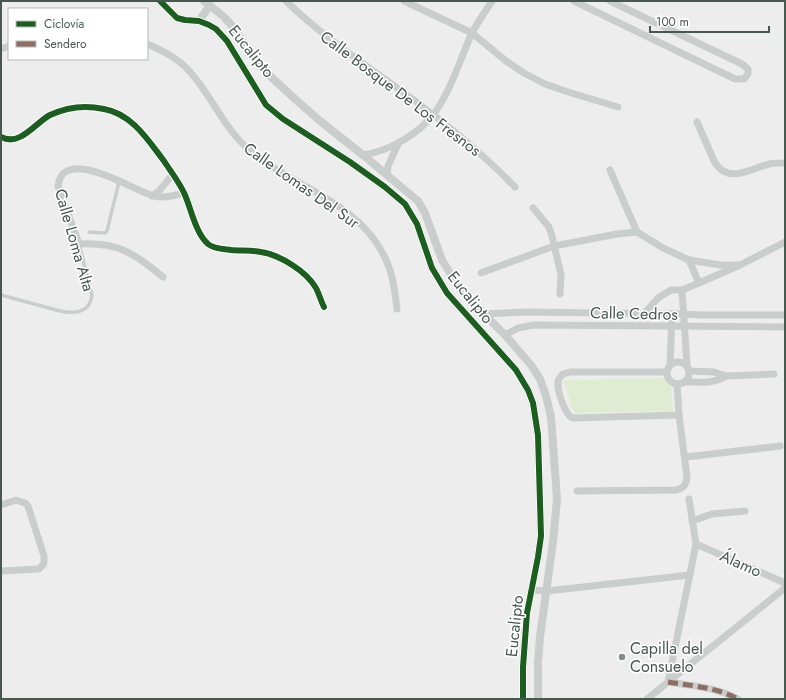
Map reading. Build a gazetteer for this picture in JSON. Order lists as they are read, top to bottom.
{
  "streets": {
    "street": [
      "Eucalipto",
      "Calle Bosque De Los Fresnos",
      "Calle Lomas Del Sur",
      "Calle Loma Alta",
      "Calle Cedros",
      "Álamo"
    ]
  },
  "crossings": [
    ["Eucalipto", "Calle Cedros"]
  ],
  "places": ["Capilla del Consuelo"],
  "legend": ["Ciclovía", "Sendero"],
  "scale_bar": "100 m"
}
